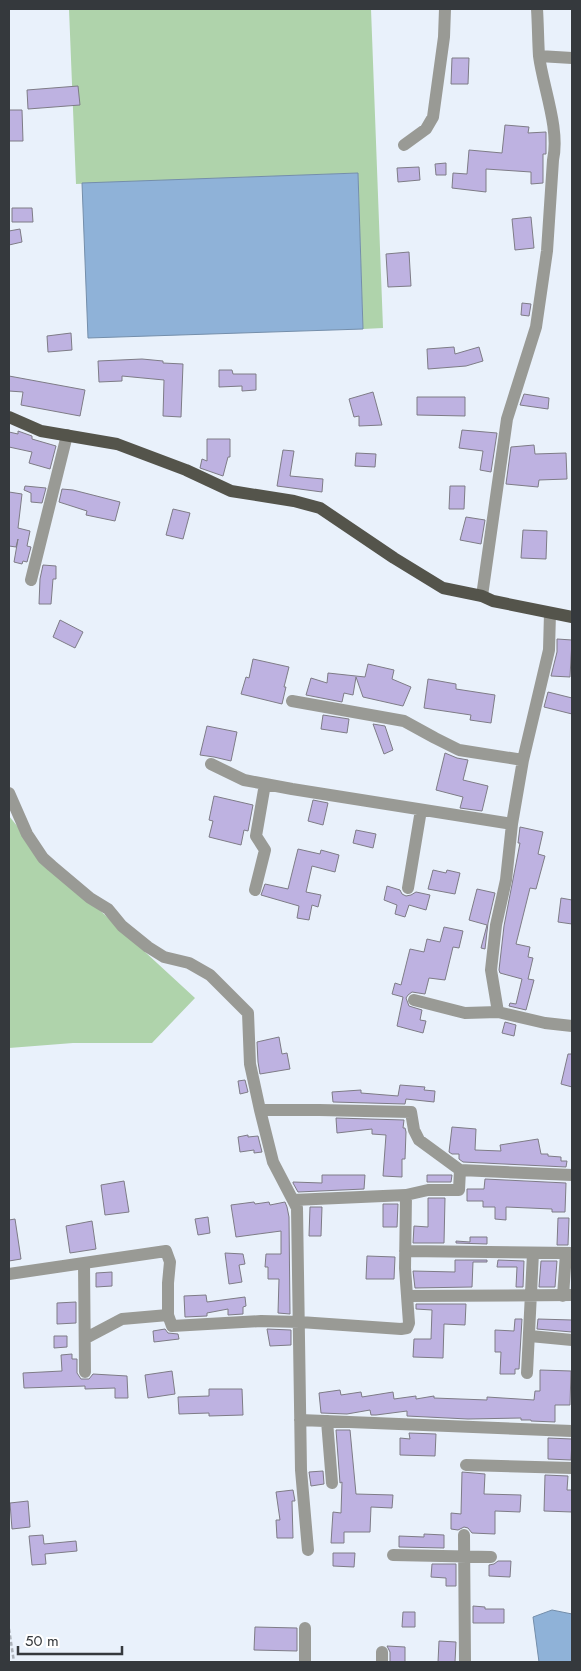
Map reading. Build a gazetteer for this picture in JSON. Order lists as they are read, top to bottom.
{
  "scale_bar": "50 m"
}
